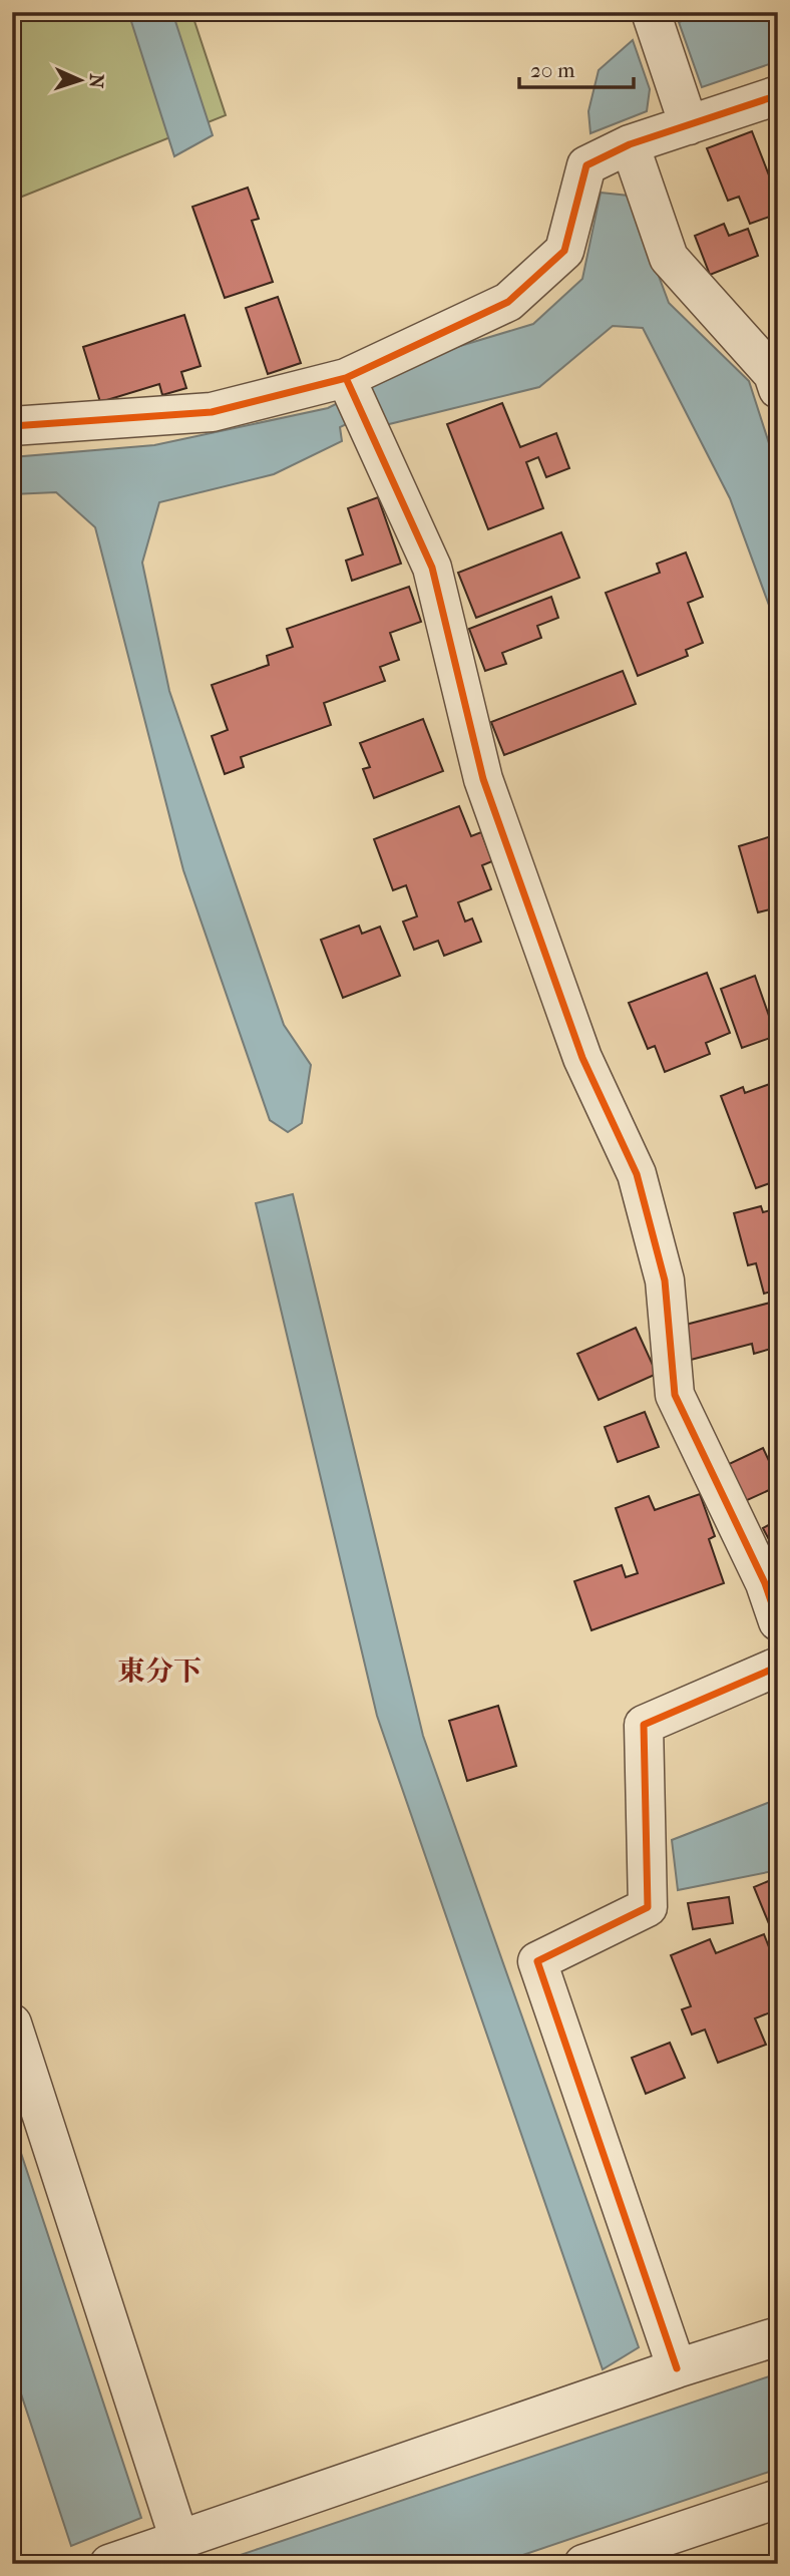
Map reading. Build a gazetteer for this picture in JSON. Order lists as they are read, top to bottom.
{
  "districts": ["東分下"],
  "scale_bar": "20 m",
  "north": "right"
}
